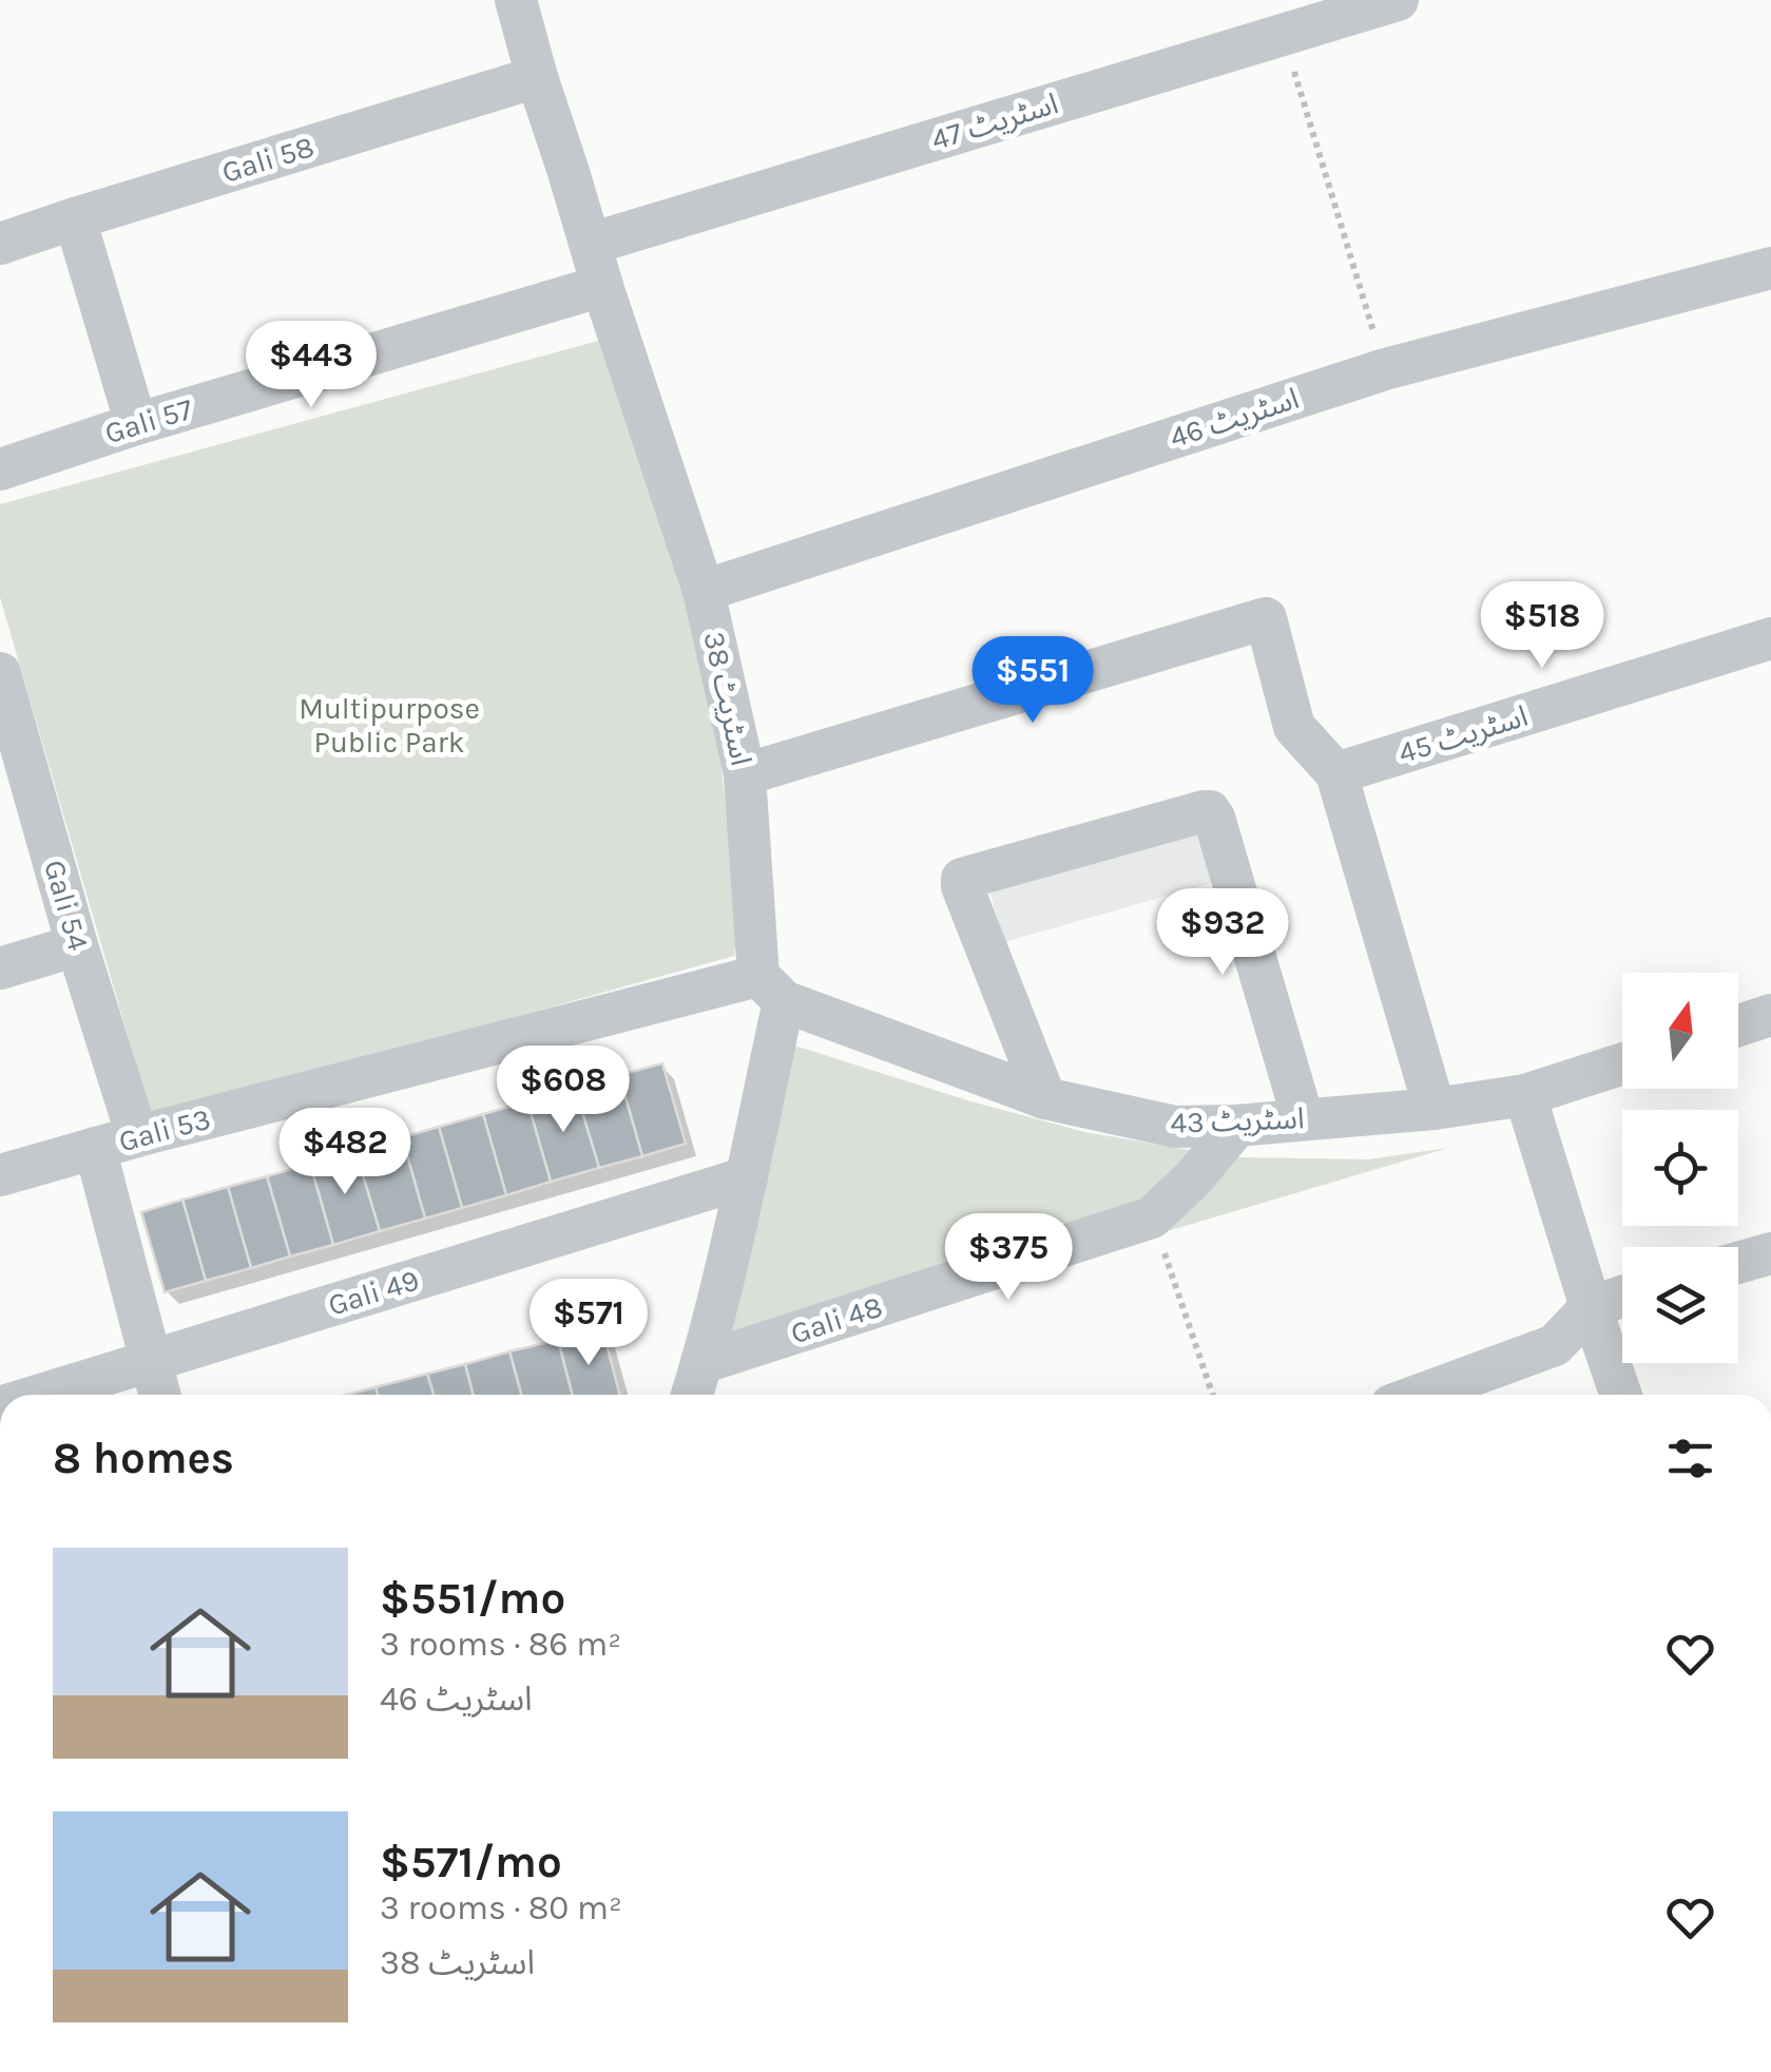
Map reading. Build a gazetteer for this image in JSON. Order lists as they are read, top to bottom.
{
  "streets": {
    "street": [
      "اسٹریٹ 47",
      "Gali 58",
      "اسٹریٹ 46",
      "Gali 57",
      "اسٹریٹ 38",
      "اسٹریٹ 45",
      "Gali 54",
      "اسٹریٹ 43",
      "Gali 53",
      "Gali 49",
      "Gali 48"
    ]
  },
  "crossings": [
    ["اسٹریٹ 47", "اسٹریٹ 38"],
    ["Gali 58", "اسٹریٹ 38"],
    ["اسٹریٹ 46", "اسٹریٹ 38"],
    ["Gali 57", "اسٹریٹ 38"],
    ["اسٹریٹ 38", "اسٹریٹ 43"],
    ["اسٹریٹ 38", "Gali 53"],
    ["اسٹریٹ 38", "Gali 49"],
    ["اسٹریٹ 38", "Gali 48"],
    ["Gali 54", "Gali 53"],
    ["اسٹریٹ 43", "Gali 53"],
    ["اسٹریٹ 43", "Gali 48"]
  ],
  "parks": ["Multipurpose Public Park"],
  "north": "top",
  "page": {
    "price": [
      "$443",
      "$518",
      "$551",
      "$932",
      "$608",
      "$482",
      "$375",
      "$571"
    ],
    "heading": "8 homes",
    "list": [
      {
        "name": "$551/mo",
        "note": "3 rooms · 86 m² · اسٹریٹ 46"
      },
      {
        "name": "$571/mo",
        "note": "3 rooms · 80 m² · اسٹریٹ 38"
      }
    ]
  }
}
